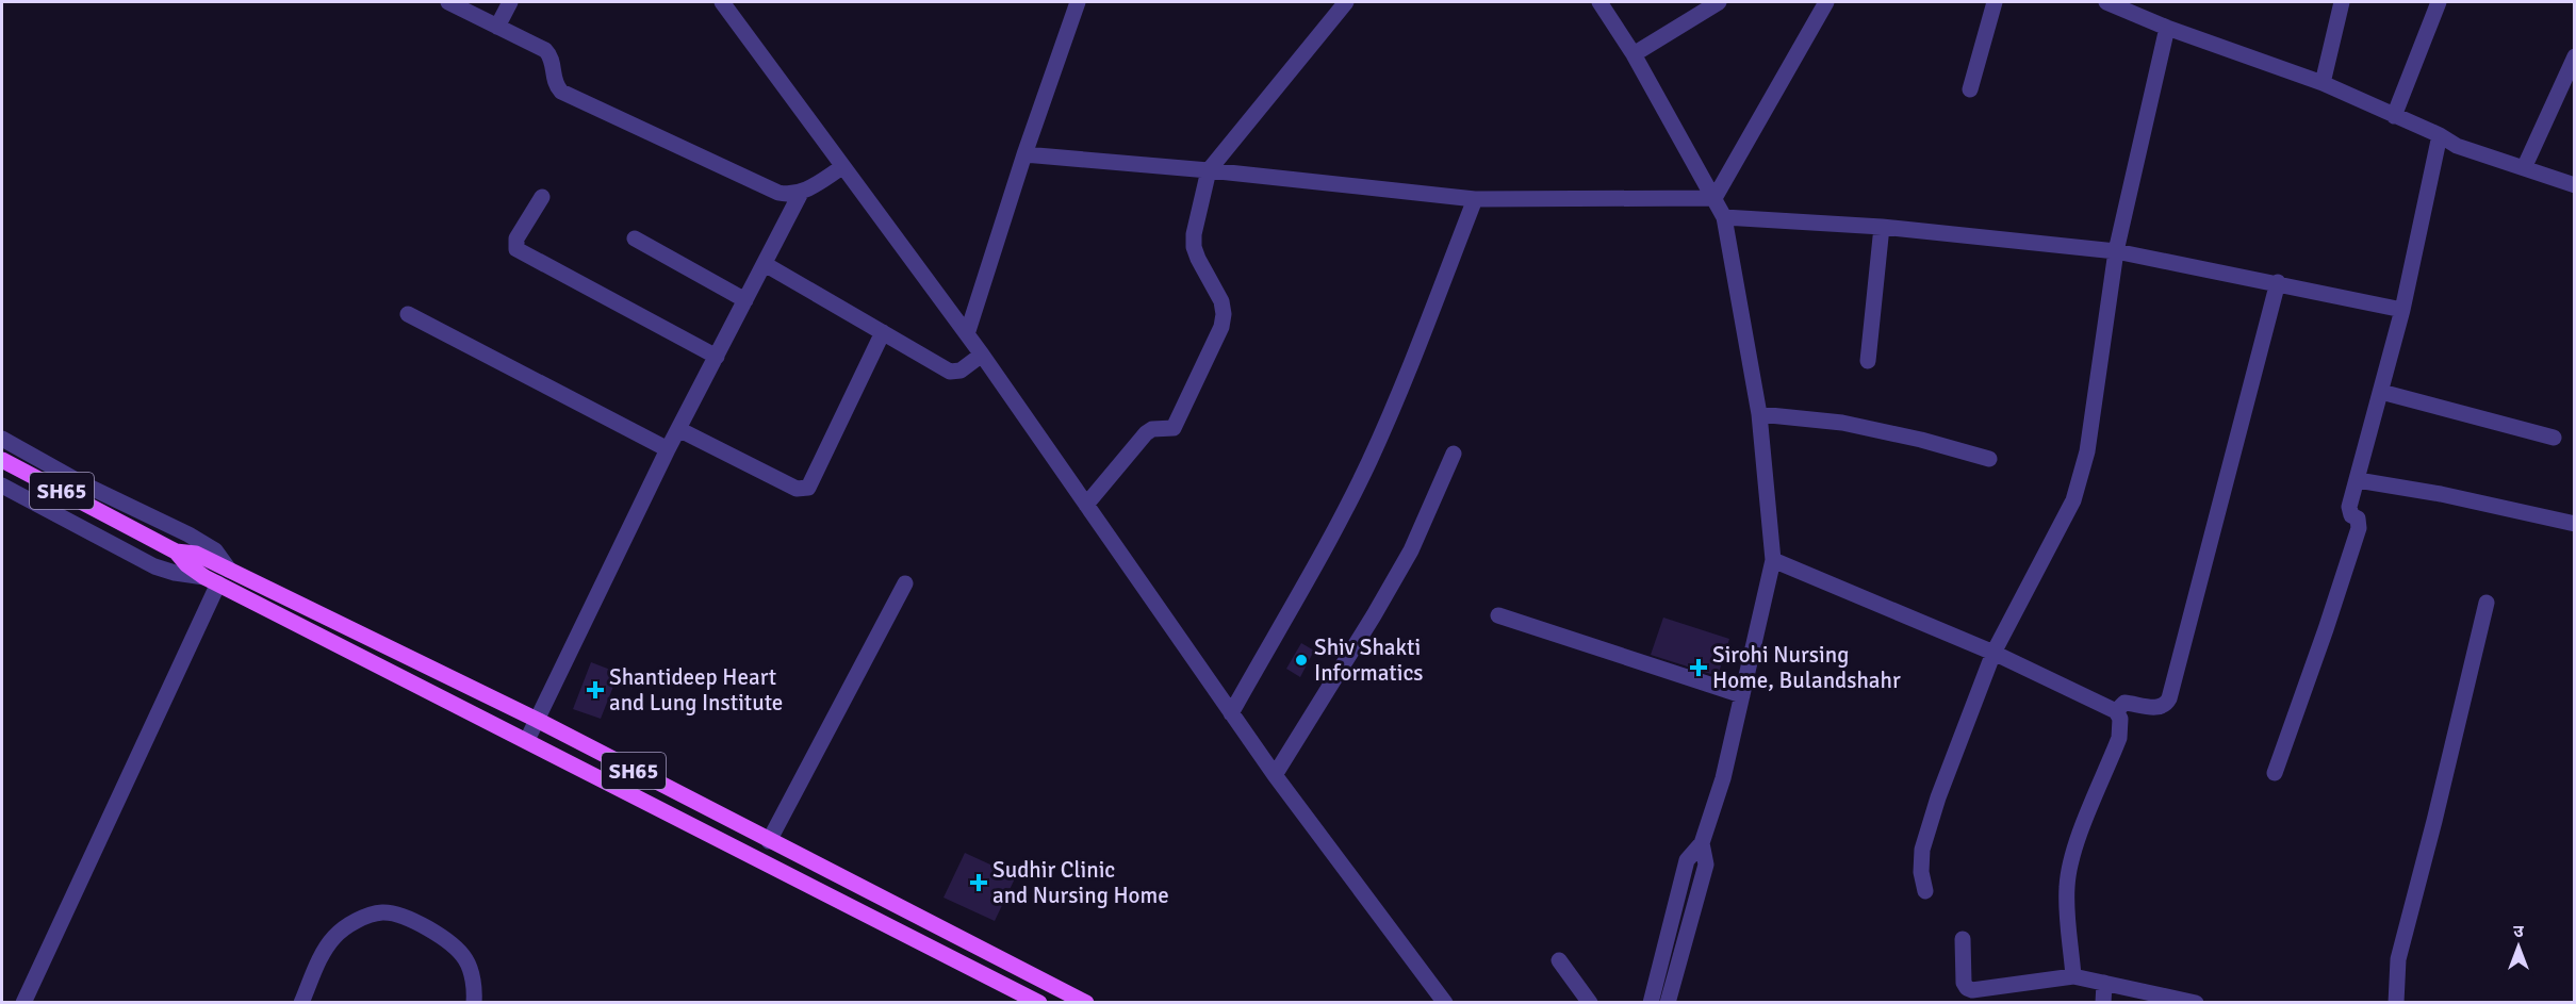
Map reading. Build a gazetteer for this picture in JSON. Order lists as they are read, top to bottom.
{
  "streets": {
    "main road": ["SH65"]
  },
  "places": {
    "other": ["Shiv Shakti Informatics"],
    "health": ["Sirohi Nursing Home, Bulandshahr", "Shantideep Heart and Lung Institute", "Sudhir Clinic and Nursing Home"]
  },
  "north": "top"
}
